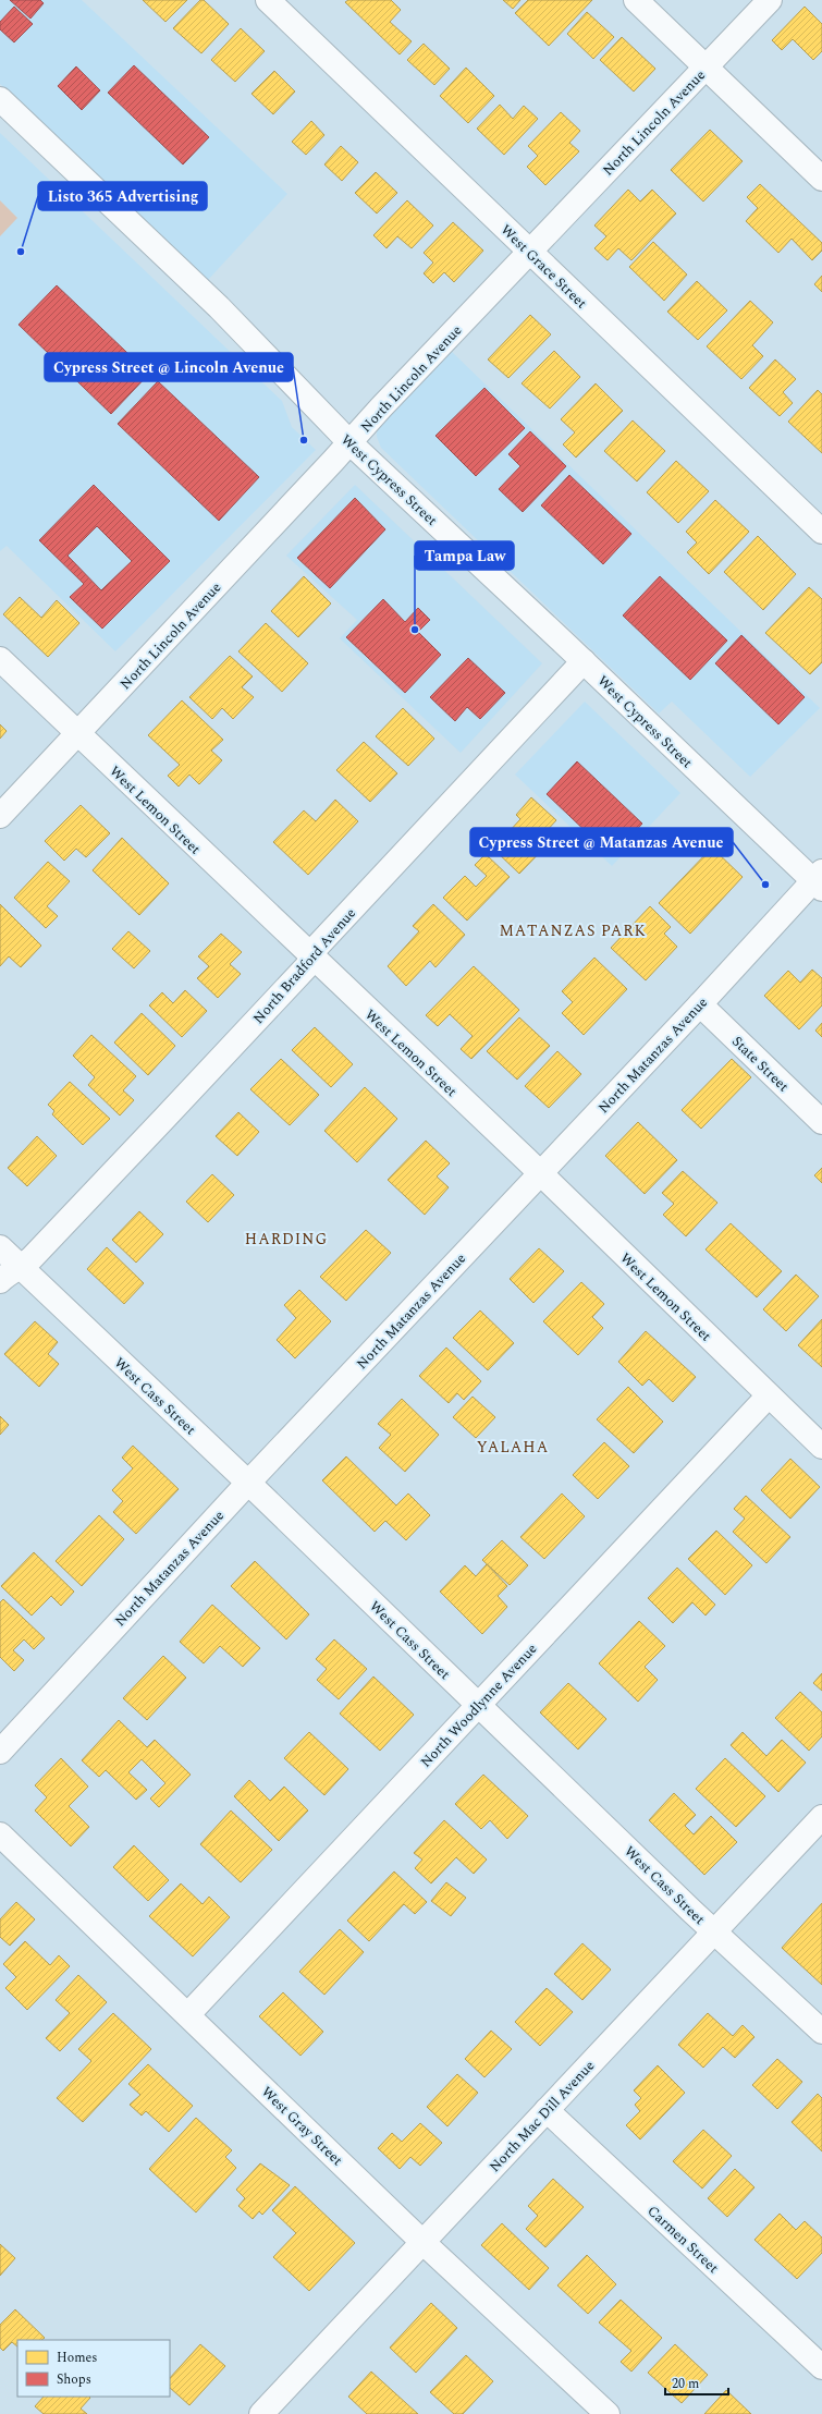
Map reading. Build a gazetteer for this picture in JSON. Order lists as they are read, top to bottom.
{
  "streets": {
    "street": [
      "North Lincoln Avenue",
      "West Grace Street",
      "West Cypress Street",
      "West Lemon Street",
      "North Bradford Avenue",
      "North Matanzas Avenue",
      "State Street",
      "West Cass Street",
      "North Woodlynne Avenue",
      "North Mac Dill Avenue",
      "West Gray Street",
      "Carmen Street"
    ]
  },
  "crossings": [
    ["North Lincoln Avenue", "West Grace Street"],
    ["North Lincoln Avenue", "West Cypress Street"],
    ["North Lincoln Avenue", "West Lemon Street"],
    ["West Cypress Street", "North Bradford Avenue"],
    ["West Cypress Street", "North Matanzas Avenue"],
    ["West Lemon Street", "North Bradford Avenue"],
    ["West Lemon Street", "North Matanzas Avenue"],
    ["West Lemon Street", "North Woodlynne Avenue"],
    ["North Bradford Avenue", "West Cass Street"],
    ["North Matanzas Avenue", "State Street"],
    ["North Matanzas Avenue", "West Cass Street"],
    ["West Cass Street", "North Woodlynne Avenue"],
    ["West Cass Street", "North Mac Dill Avenue"],
    ["North Woodlynne Avenue", "West Gray Street"],
    ["North Mac Dill Avenue", "West Gray Street"],
    ["North Mac Dill Avenue", "Carmen Street"]
  ],
  "districts": ["MATANZAS PARK", "HARDING", "YALAHA"],
  "places": [
    "Listo 365 Advertising",
    "Cypress Street @ Lincoln Avenue",
    "Tampa Law",
    "Cypress Street @ Matanzas Avenue"
  ],
  "legend": ["Homes", "Shops"],
  "scale_bar": "20 m"
}
